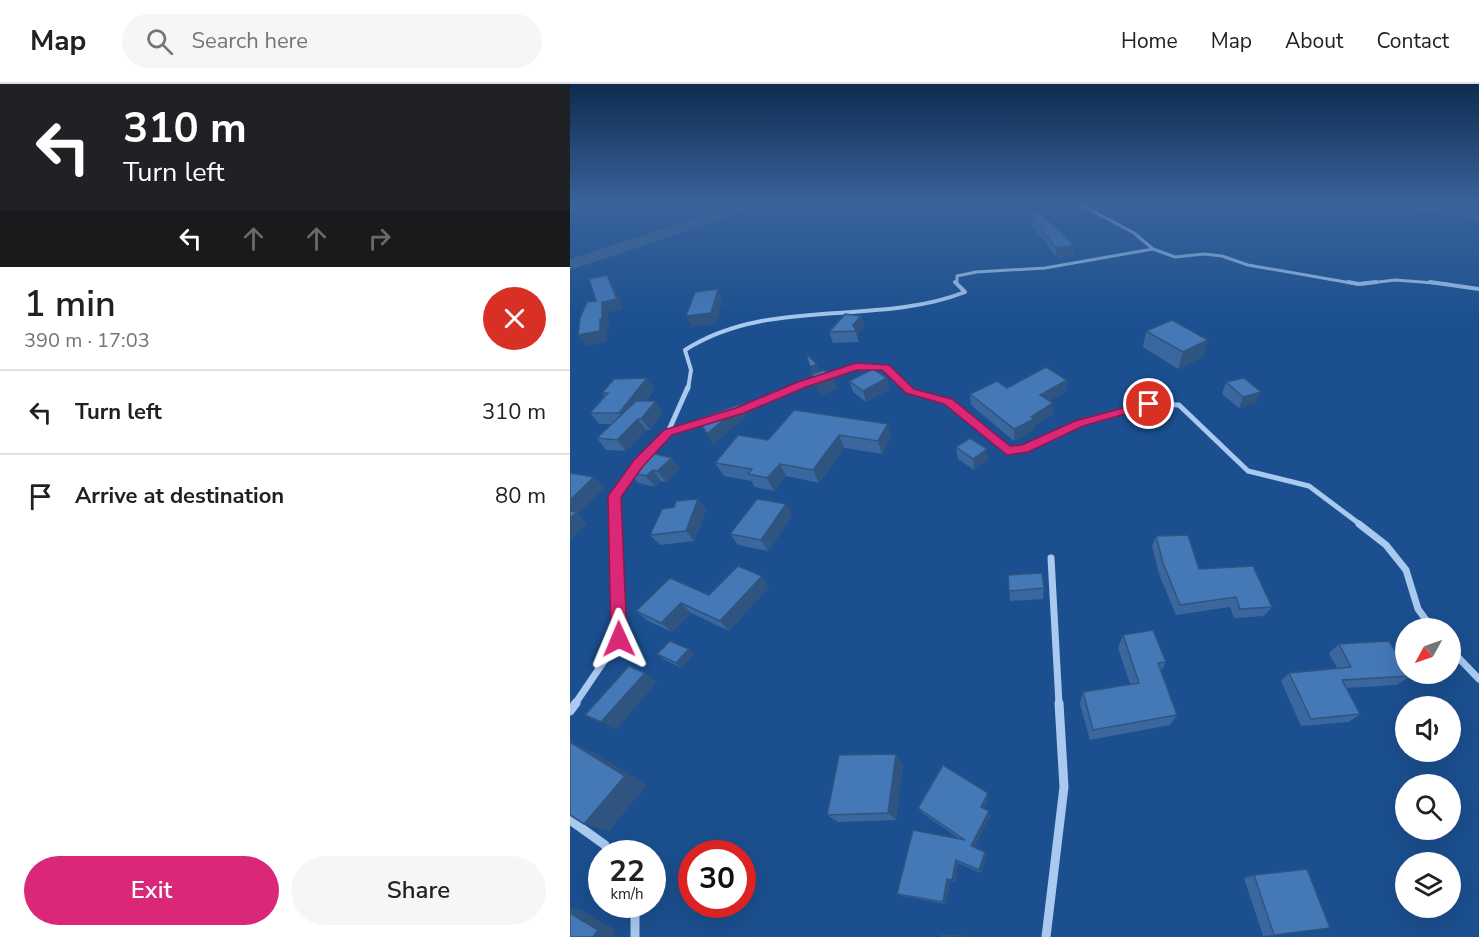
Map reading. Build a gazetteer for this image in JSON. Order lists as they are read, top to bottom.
{
  "north": "bottom left",
  "page": {
    "header": "Map",
    "search": "Search here",
    "nav": [
      "Home",
      "Map",
      "About",
      "Contact"
    ],
    "turn": ["310 m", "Turn left"],
    "heading": ["1 min", "390 m · 17:03"],
    "list": [
      {
        "name": "Turn left",
        "value": "310 m"
      },
      {
        "name": "Arrive at destination",
        "value": "80 m"
      }
    ],
    "speed": "22 km/h",
    "limit": "30",
    "buttons": ["Exit", "Share"]
  }
}
